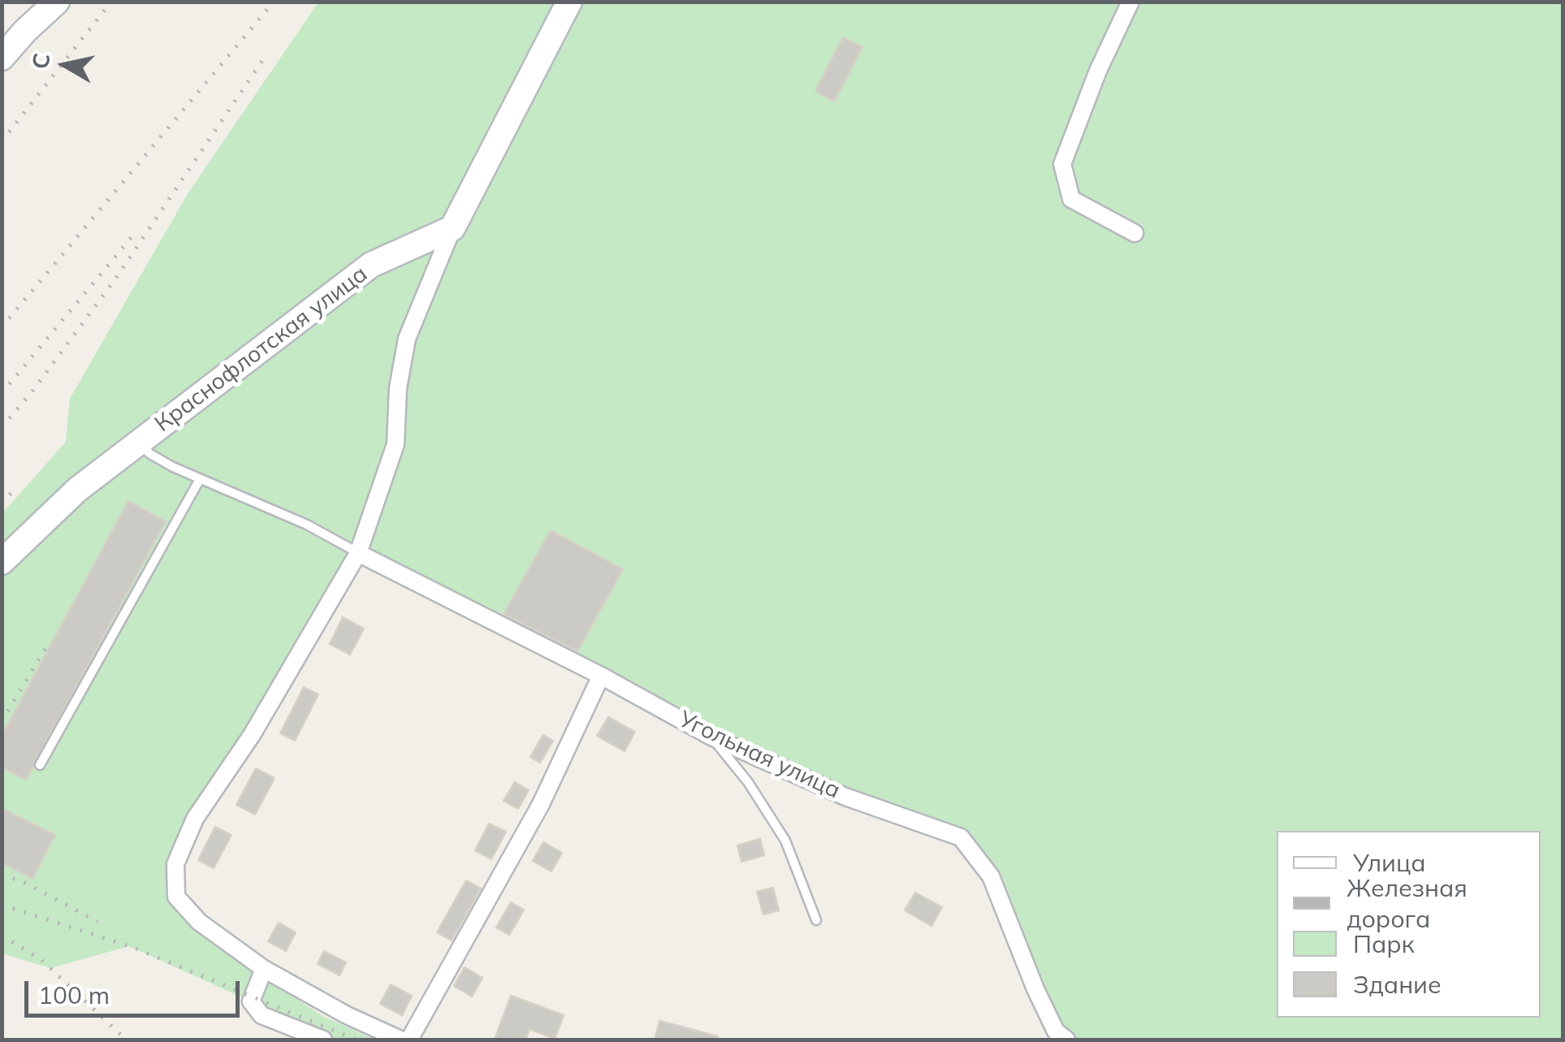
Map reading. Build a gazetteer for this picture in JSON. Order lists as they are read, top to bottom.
{
  "streets": {
    "street": ["Краснофлотская улица", "Угольная улица"]
  },
  "legend": [
    "Улица",
    "Железная дорога",
    "Парк",
    "Здание"
  ],
  "scale_bar": "100 m",
  "north": "left"
}
